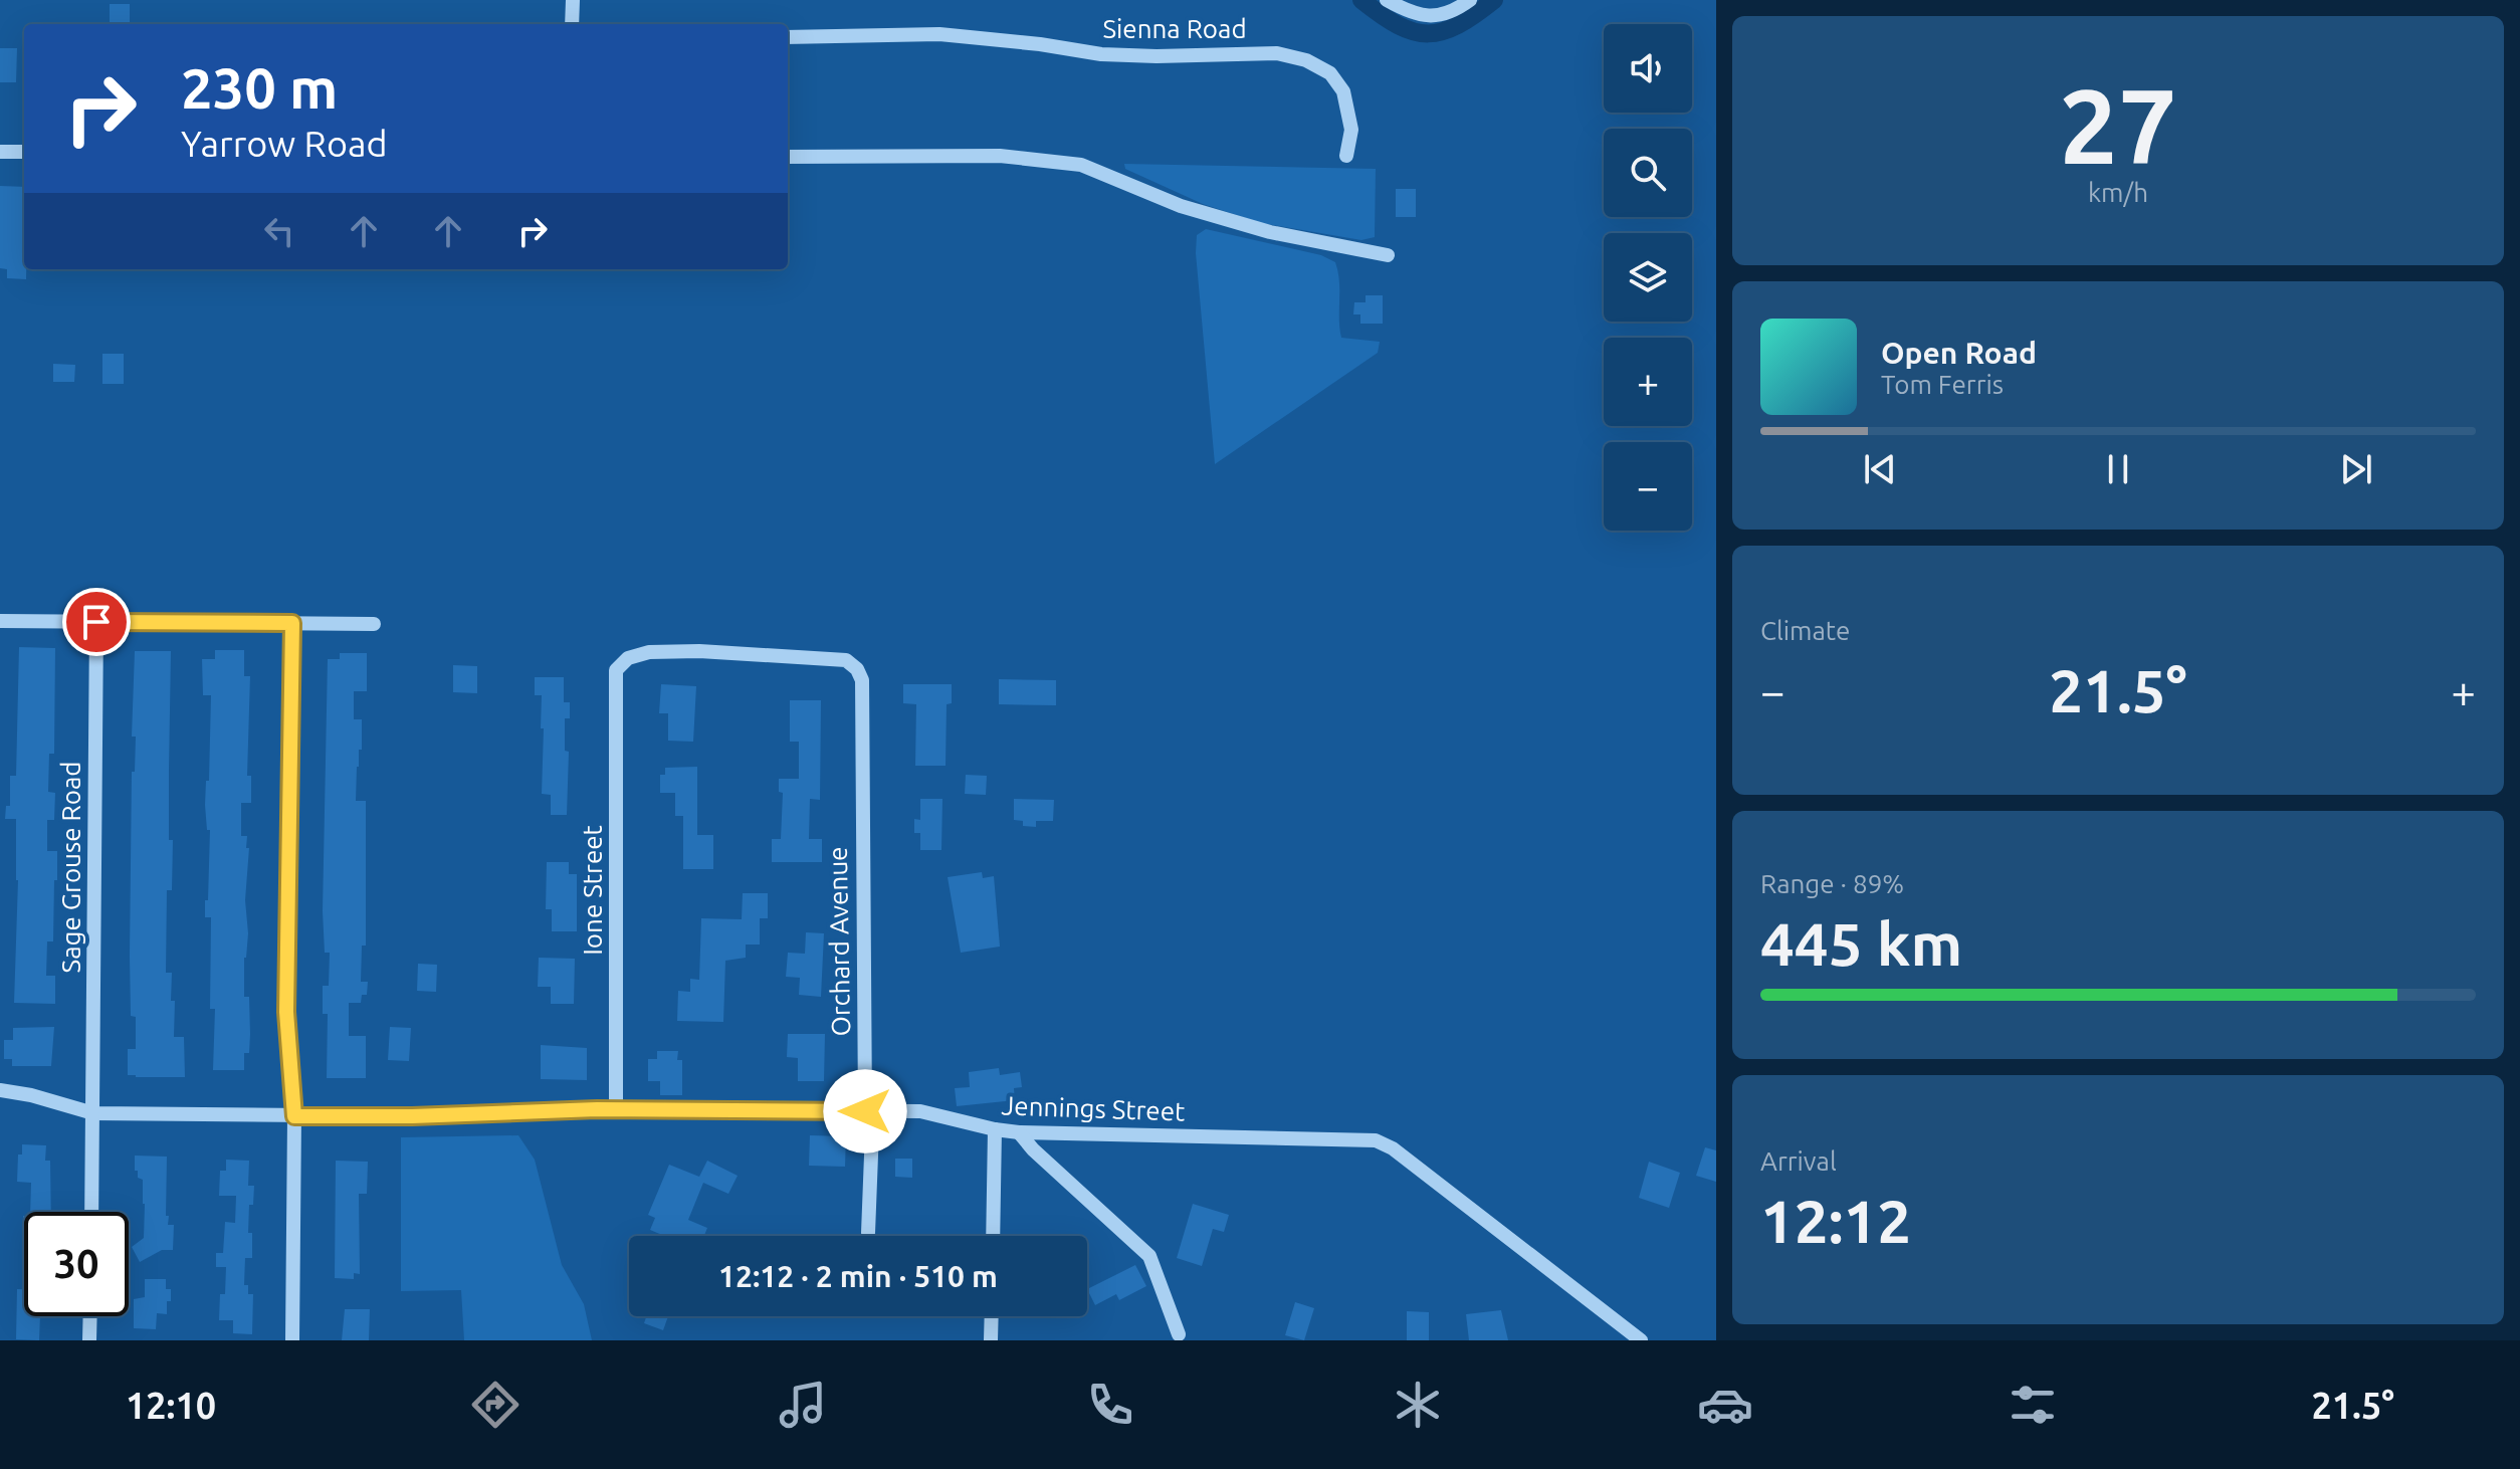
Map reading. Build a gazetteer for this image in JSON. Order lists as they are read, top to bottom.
{
  "streets": {
    "street": [
      "Sienna Road",
      "Sage Grouse Road",
      "Ione Street",
      "Orchard Avenue",
      "Jennings Street"
    ]
  },
  "crossings": [
    ["Sage Grouse Road", "Jennings Street"],
    ["Ione Street", "Orchard Avenue"],
    ["Ione Street", "Jennings Street"],
    ["Orchard Avenue", "Jennings Street"]
  ],
  "page": {
    "tile": [
      ["27", "km/h"],
      "Climate",
      ["Range · 89%", "445 km"],
      ["Arrival", "12:12"]
    ],
    "map_buttons": ["+", "−"],
    "turn": ["230 m", "Yarrow Road"],
    "song": ["Open Road", "Tom Ferris"],
    "heat": ["−", "21.5°", "+"],
    "limit": "30",
    "trip": "12:12 · 2 min · 510 m",
    "tabs": ["12:10", "21.5°"]
  }
}
